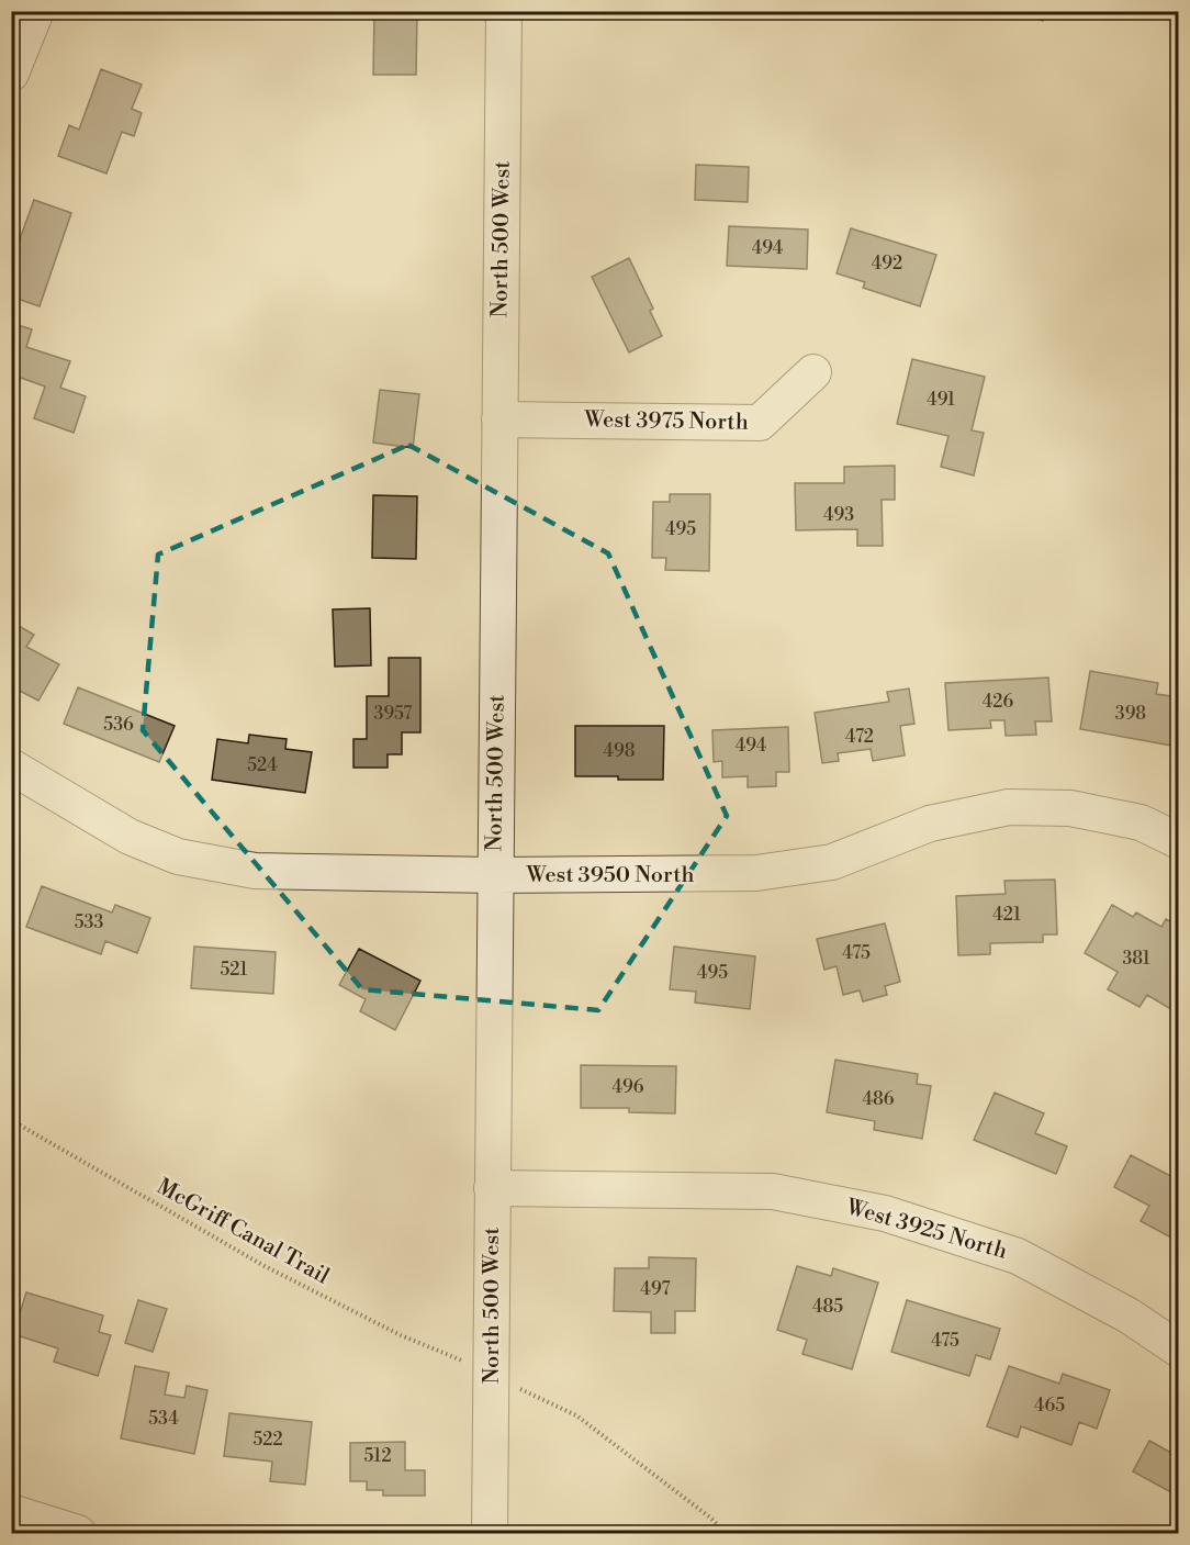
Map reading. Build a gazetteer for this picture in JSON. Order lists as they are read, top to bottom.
{
  "streets": {
    "street": [
      "North 500 West",
      "West 3975 North",
      "West 3950 North",
      "West 3925 North"
    ],
    "path": ["McGriff Canal Trail"]
  },
  "crossings": [
    ["North 500 West", "West 3975 North"],
    ["North 500 West", "West 3950 North"],
    ["North 500 West", "West 3925 North"]
  ],
  "house_numbers": [
    "494",
    "492",
    "491",
    "493",
    "495",
    "426",
    "3957",
    "398",
    "536",
    "472",
    "494",
    "498",
    "524",
    "421",
    "533",
    "475",
    "381",
    "521",
    "495",
    "496",
    "486",
    "497",
    "485",
    "475",
    "465",
    "534",
    "522",
    "512"
  ]
}
